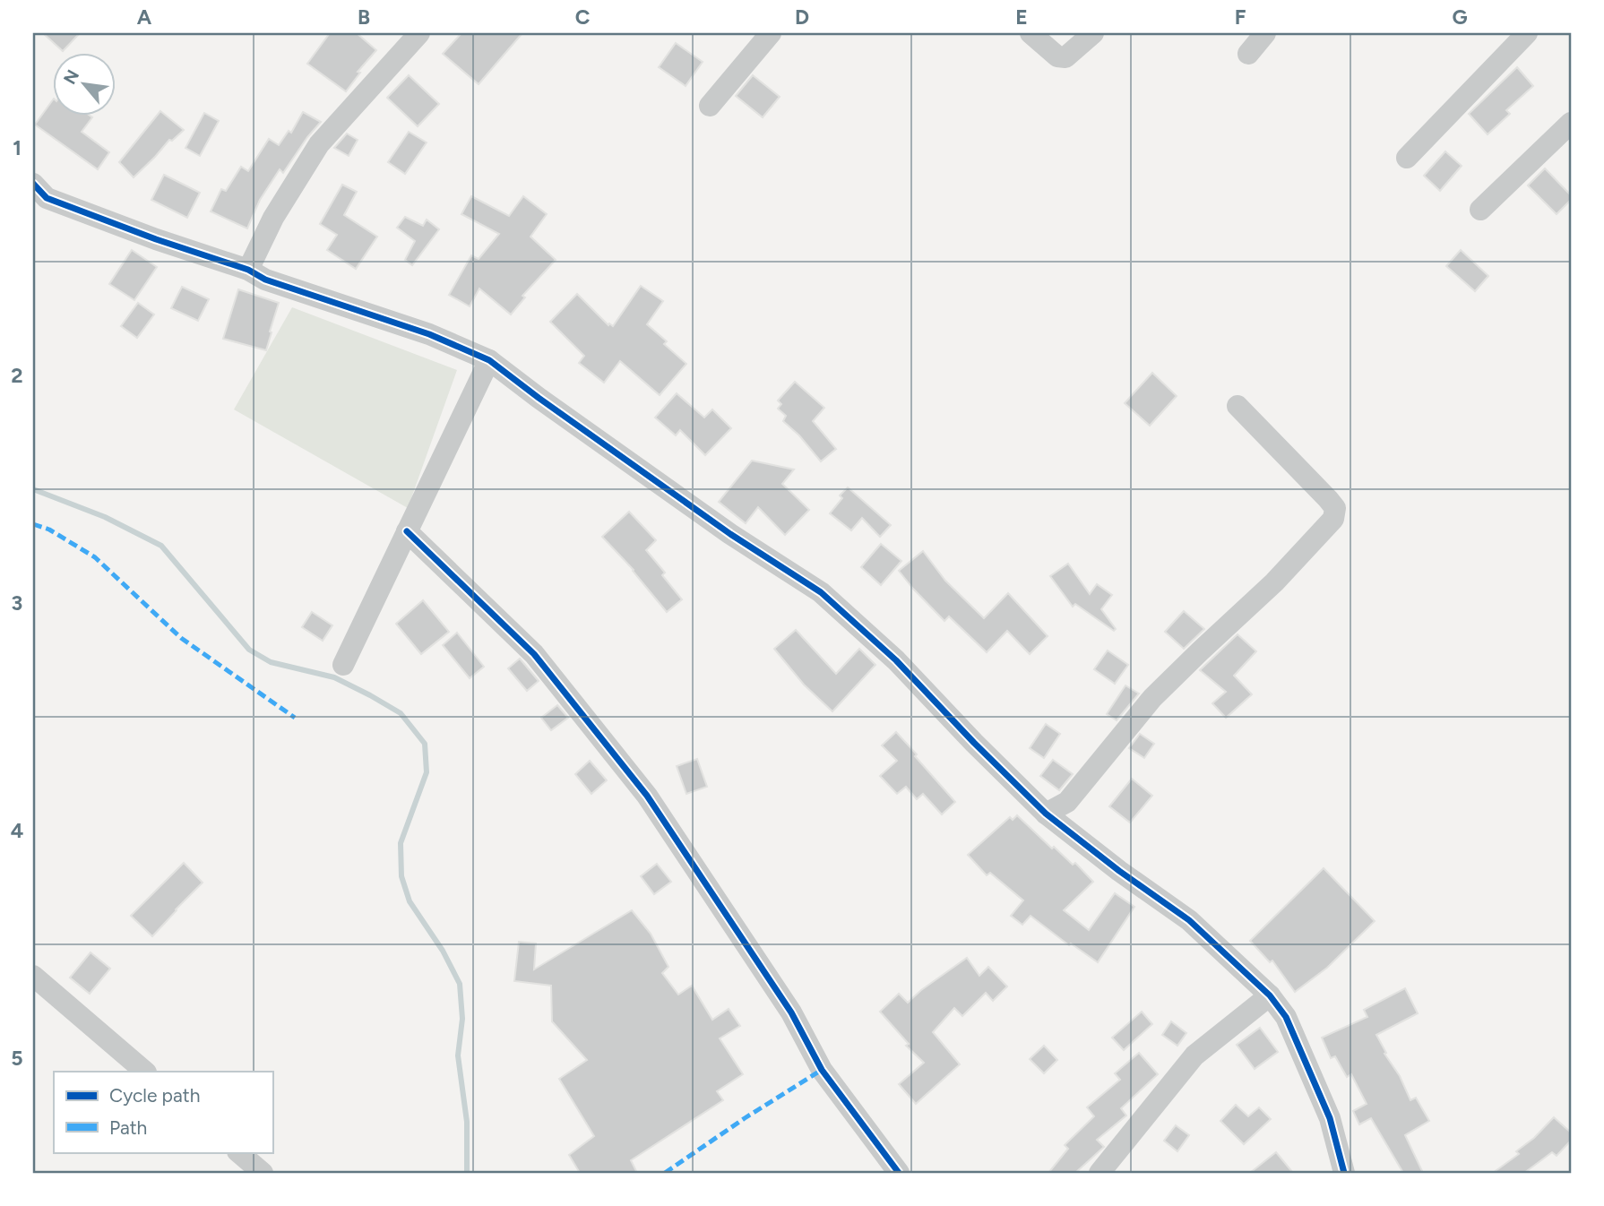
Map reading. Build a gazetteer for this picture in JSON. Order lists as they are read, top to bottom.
{
  "legend": ["Cycle path", "Path"],
  "north": "top left",
  "grid": {
    "columns": [
      "A",
      "B",
      "C",
      "D",
      "E",
      "F",
      "G"
    ],
    "rows": [
      "1",
      "2",
      "3",
      "4",
      "5"
    ]
  }
}
